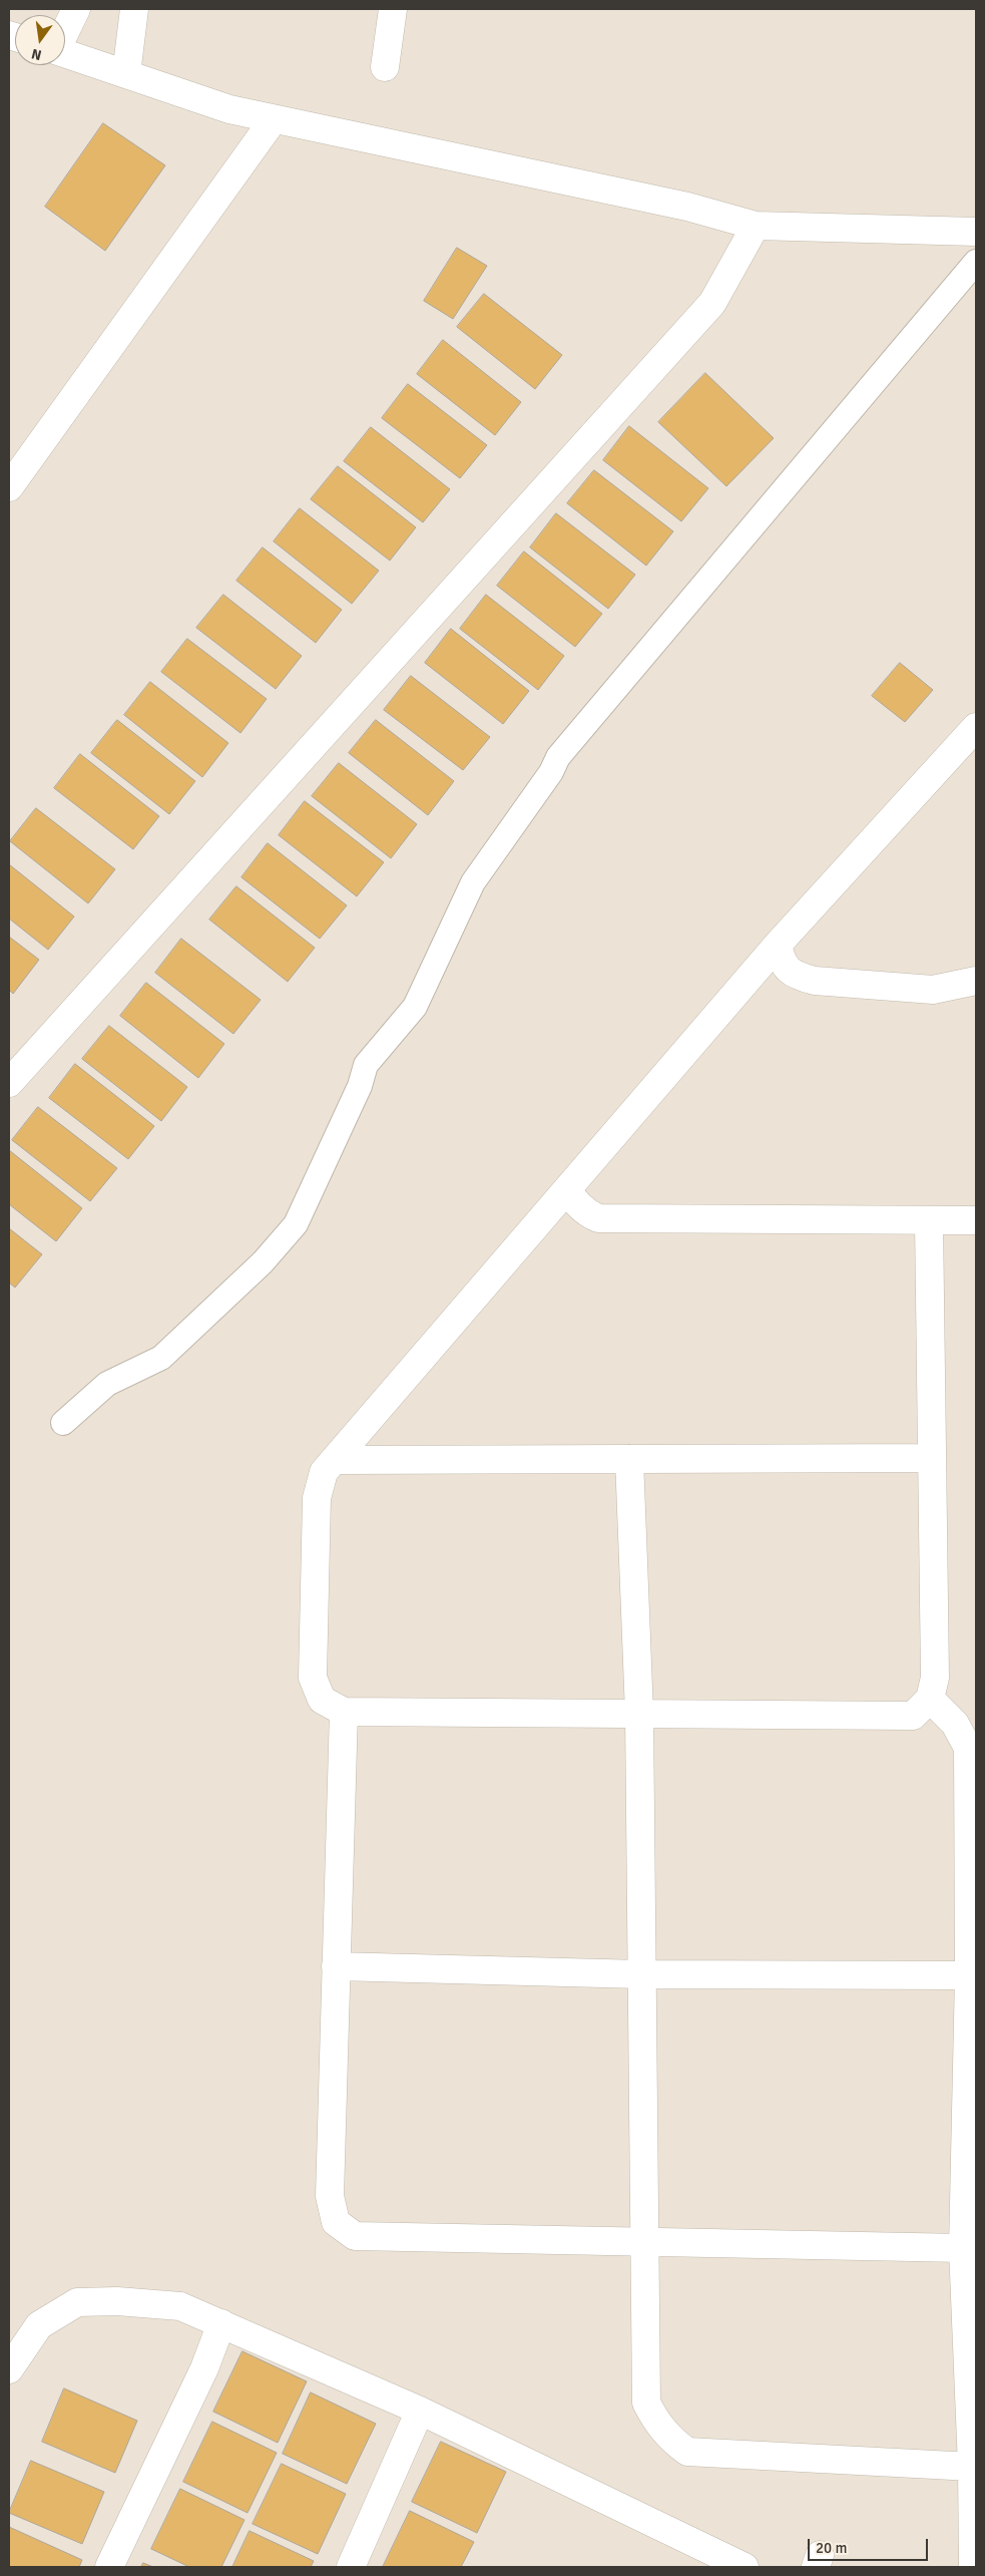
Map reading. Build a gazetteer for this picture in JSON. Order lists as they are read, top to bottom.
{
  "scale_bar": "20 m",
  "north": "bottom"
}
